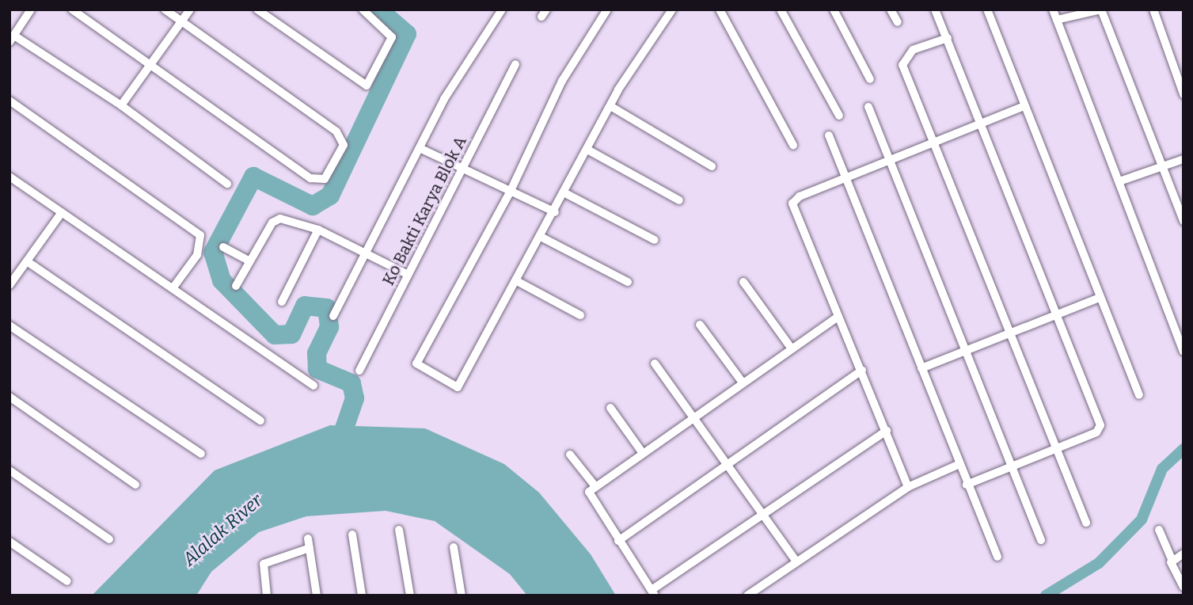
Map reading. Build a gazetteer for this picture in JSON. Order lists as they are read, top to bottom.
{
  "streets": {
    "street": ["Ko Bakti Karya Blok A"]
  },
  "water": ["Alalak River"]
}
